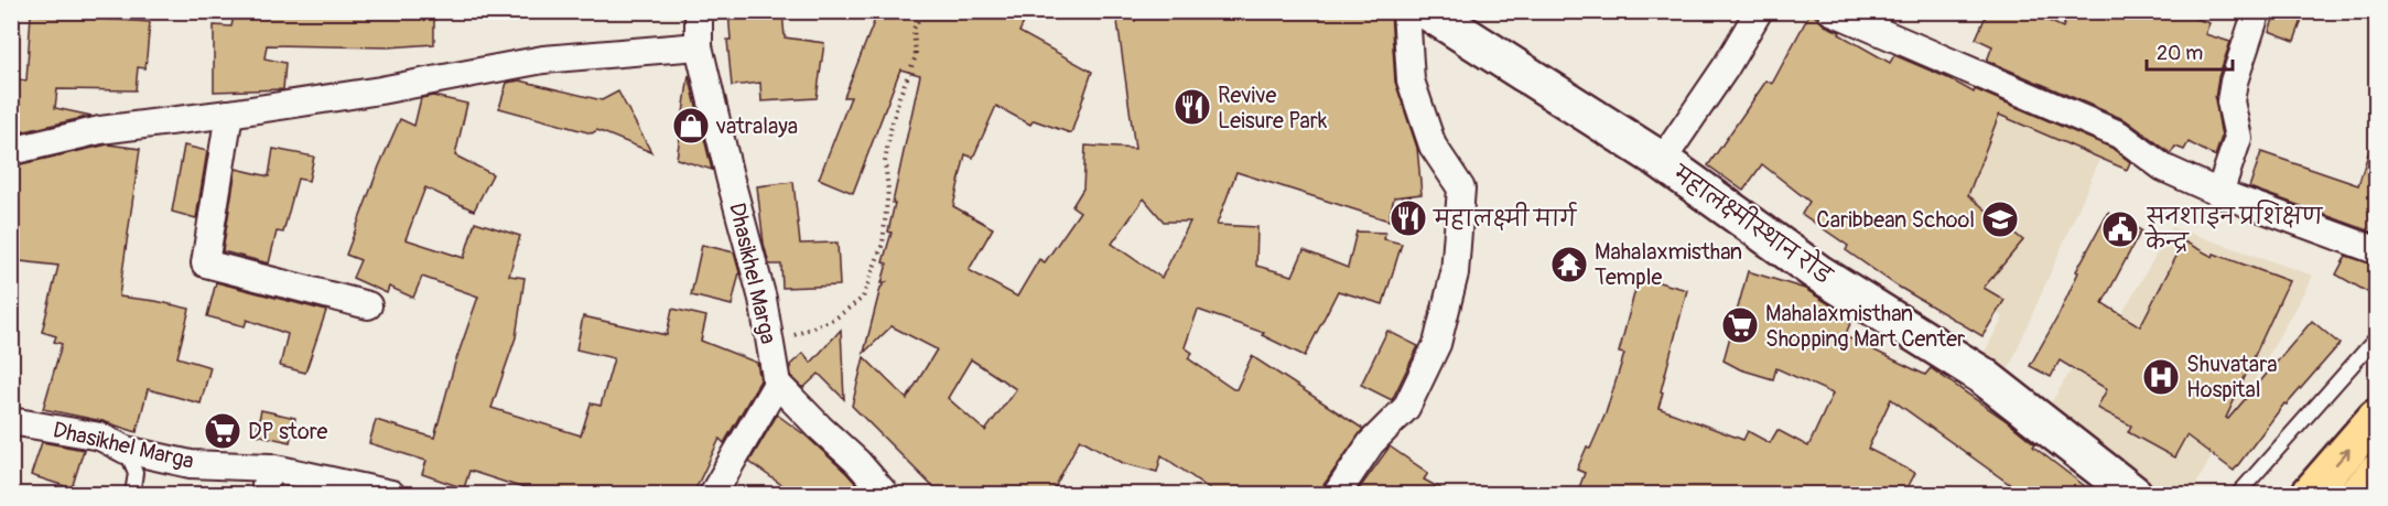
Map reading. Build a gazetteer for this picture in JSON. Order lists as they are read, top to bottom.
{
  "streets": {
    "street": ["महालक्ष्मीस्थान रोड", "Dhasikhel Marga"]
  },
  "places": {
    "restaurant": ["Revive Leisure Park", "महालक्ष्मी मार्ग"],
    "shop": ["vatralaya"],
    "school or university": ["Caribbean School"],
    "public building": ["सनशाइन प्रशिक्षण केन्द्र"],
    "temple": ["Mahalaxmisthan Temple"],
    "supermarket": ["Mahalaxmisthan Shopping Mart Center", "DP store"],
    "hospital": ["Shuvatara Hospital"]
  },
  "scale_bar": "20 m"
}
